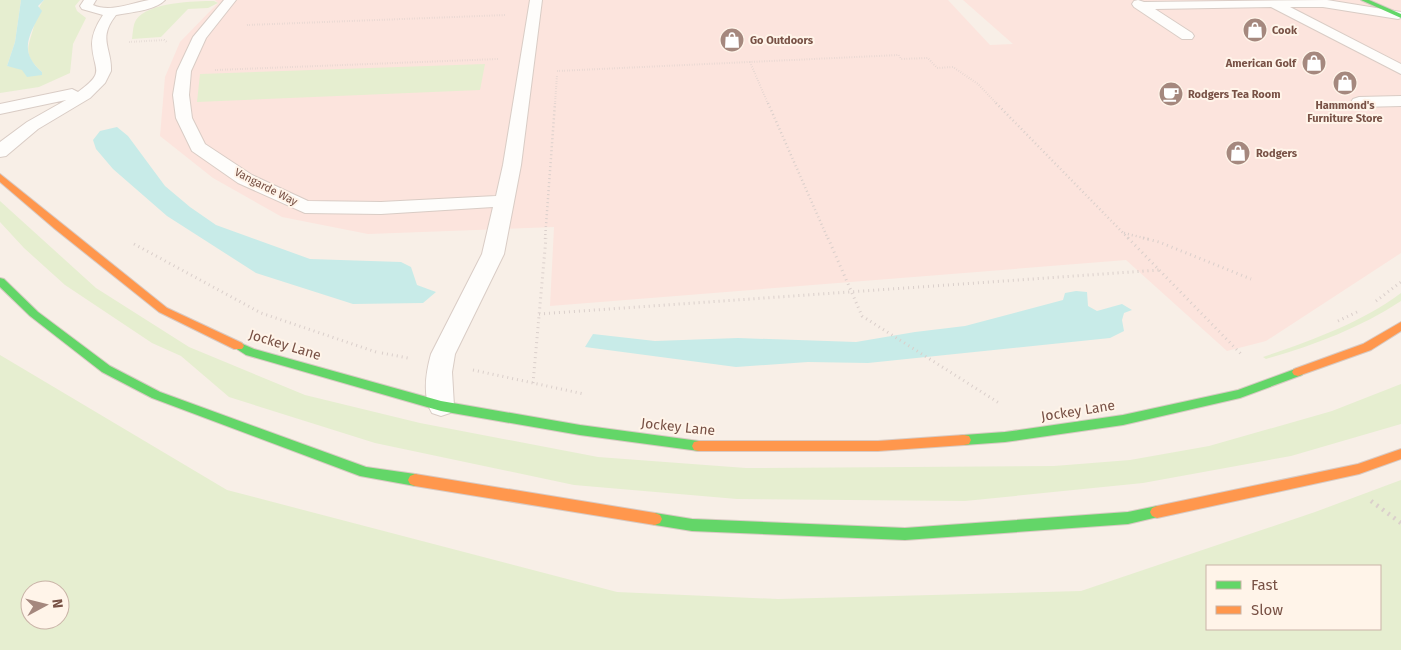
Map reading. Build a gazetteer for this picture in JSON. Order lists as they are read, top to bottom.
{
  "streets": {
    "street": ["Jockey Lane"],
    "lane": ["Vangarde Way"]
  },
  "places": {
    "shop": [
      "Cook",
      "Go Outdoors",
      "American Golf",
      "Hammond's Furniture Store",
      "Rodgers"
    ],
    "cafe": ["Rodgers Tea Room"]
  },
  "legend": ["Fast", "Slow"],
  "north": "right"
}
